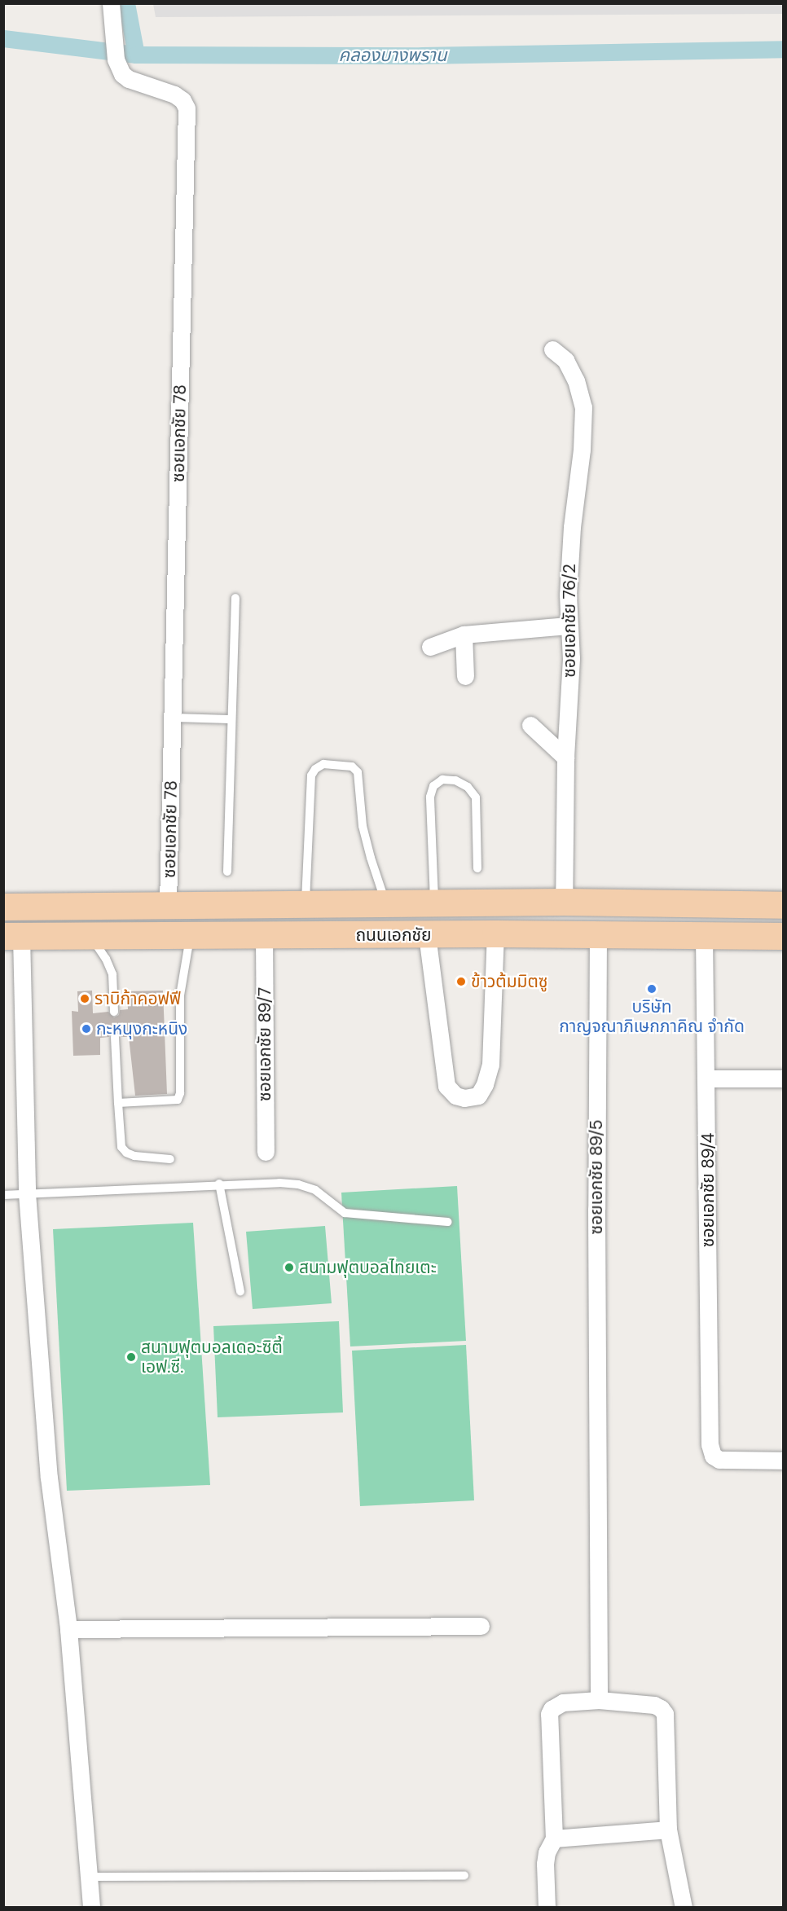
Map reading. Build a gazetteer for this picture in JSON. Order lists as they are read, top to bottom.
{
  "streets": {
    "main road": ["ถนนเอกชัย"],
    "street": [
      "ซอยเอกชัย 78",
      "ซอยเอกชัย 76/2",
      "ซอยเอกชัย 89/7",
      "ซอยเอกชัย 89/5",
      "ซอยเอกชัย 89/4"
    ]
  },
  "crossings": [
    ["ซอยเอกชัย 78", "ถนนเอกชัย"],
    ["ซอยเอกชัย 76/2", "ถนนเอกชัย"],
    ["ถนนเอกชัย", "ซอยเอกชัย 89/7"],
    ["ถนนเอกชัย", "ซอยเอกชัย 89/5"],
    ["ถนนเอกชัย", "ซอยเอกชัย 89/4"]
  ],
  "water": ["คลองบางพราน"],
  "places": [
    "ข้าวต้มมิตซู",
    "บริษัท กาญจณาภิเษกภาคิณ จำกัด",
    "ราบิก้าคอฟฟี",
    "กะหนุงกะหนิง",
    "สนามฟุตบอลไทยเตะ",
    "สนามฟุตบอลเดอะซิตี้ เอฟ.ซี."
  ]
}
